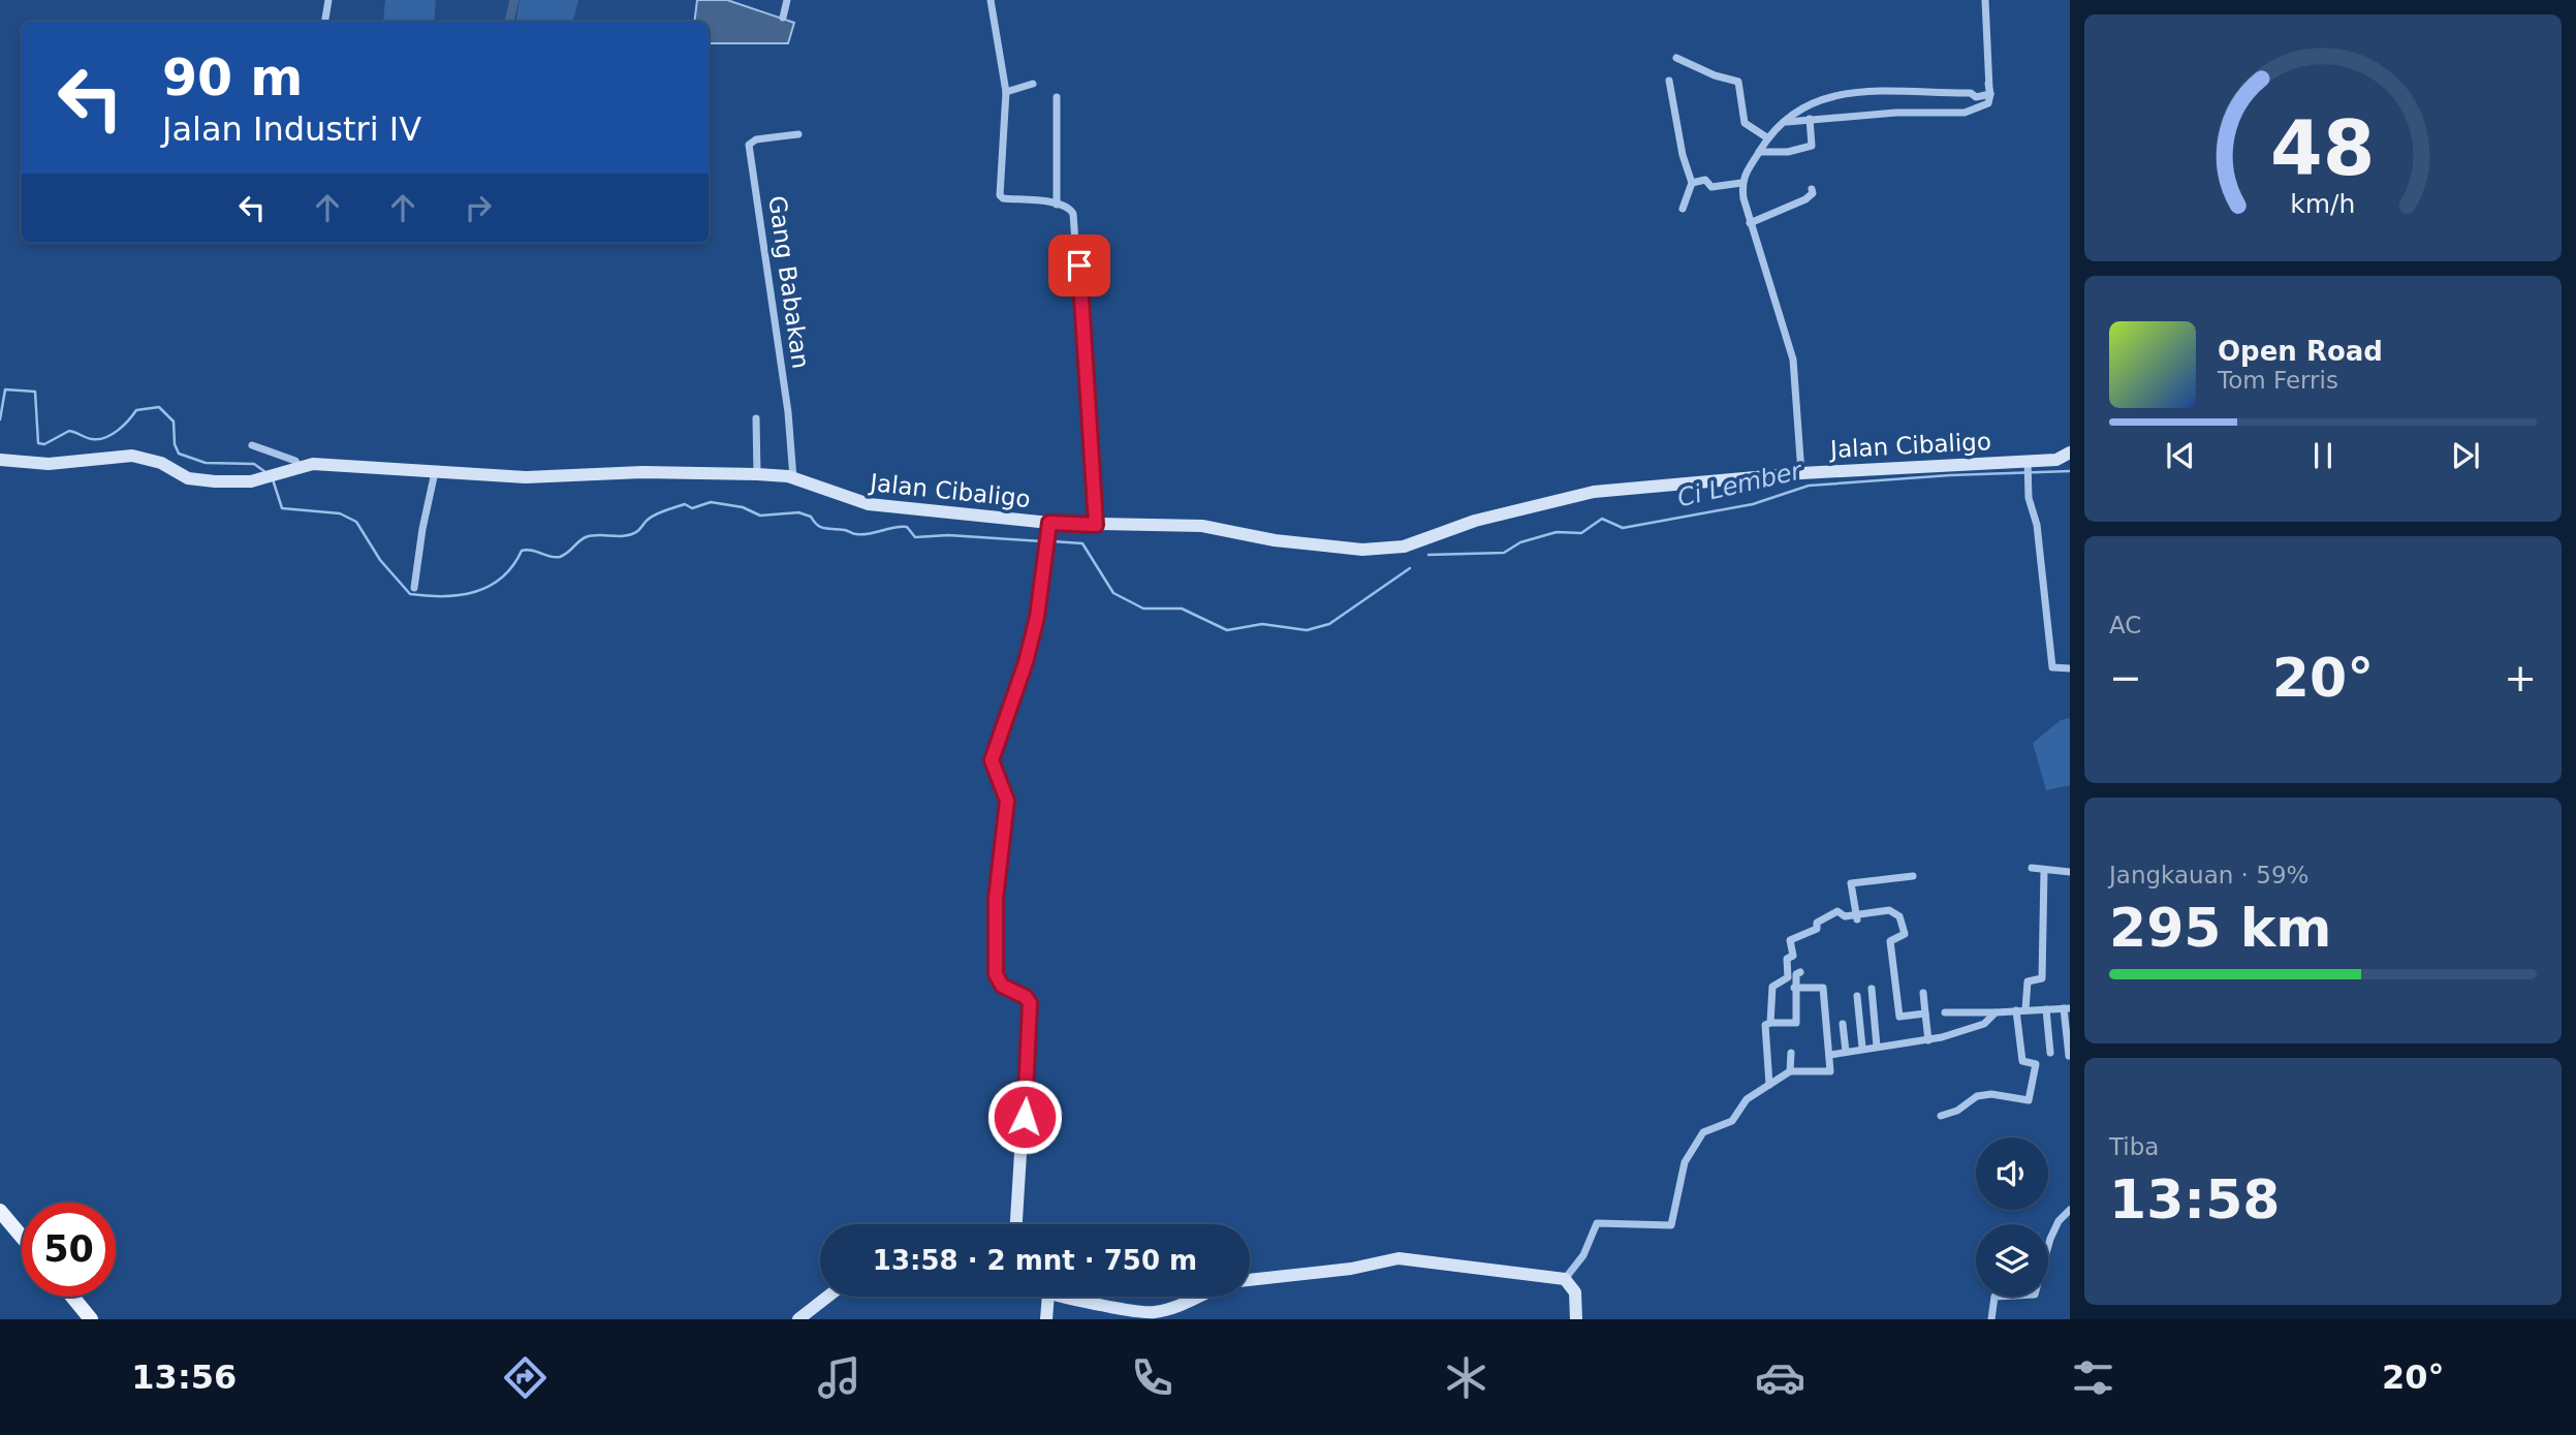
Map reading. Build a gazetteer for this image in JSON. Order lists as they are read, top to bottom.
{
  "streets": {
    "main road": ["Jalan Cibaligo"],
    "street": ["Gang Babakan"]
  },
  "crossings": [
    ["Gang Babakan", "Jalan Cibaligo"]
  ],
  "water": ["Ci Lember"],
  "page": {
    "turn": ["90 m", "Jalan Industri IV"],
    "song": ["Open Road", "Tom Ferris"],
    "tile": [
      "AC",
      ["Jangkauan · 59%", "295 km"],
      ["Tiba", "13:58"]
    ],
    "heat": ["−", "20°", "+"],
    "limit": "50",
    "trip": "13:58 · 2 mnt · 750 m",
    "tabs": ["13:56", "20°"],
    "gauge": ["48", "km/h"]
  }
}
